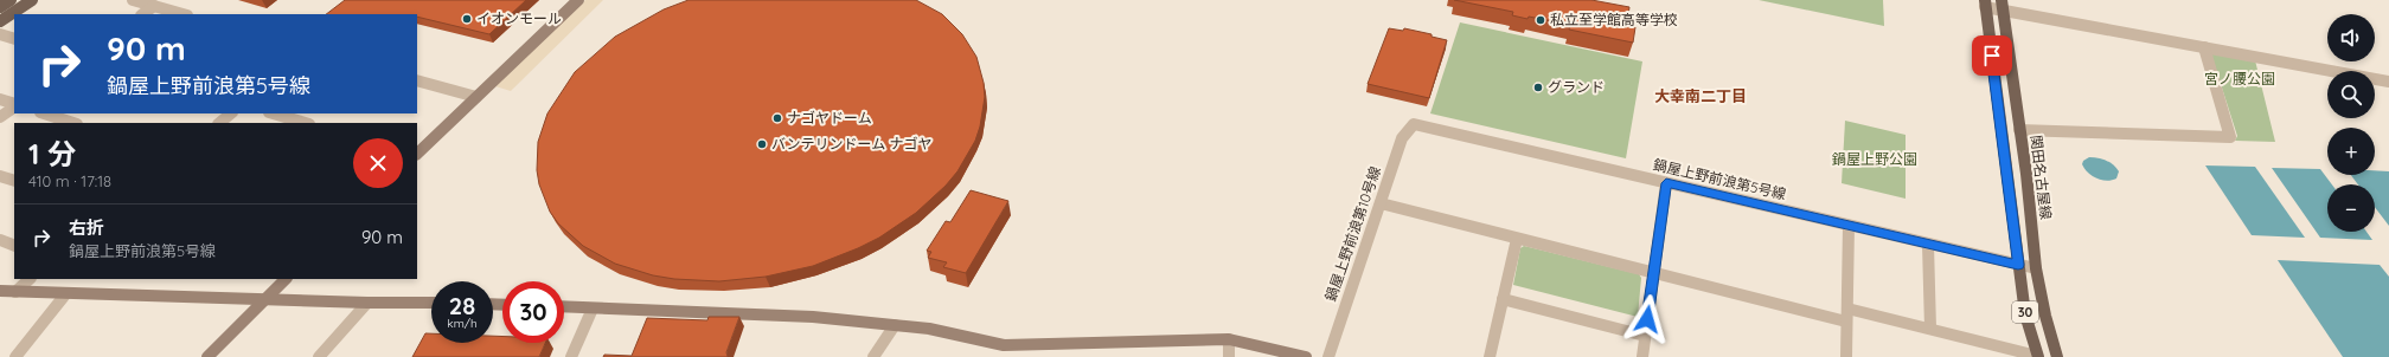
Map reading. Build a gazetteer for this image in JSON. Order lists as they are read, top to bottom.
{
  "streets": {
    "main road": ["関田名古屋線", "30"],
    "street": ["鍋屋上野前浪第5号線", "鍋屋上野前浪第10号線"]
  },
  "crossings": [
    ["関田名古屋線", "鍋屋上野前浪第5号線"],
    ["鍋屋上野前浪第5号線", "鍋屋上野前浪第10号線"],
    ["鍋屋上野前浪第5号線", "30"]
  ],
  "districts": ["大幸南二丁目"],
  "parks": ["宮ノ腰公園", "鍋屋上野公園"],
  "places": [
    "イオンモール",
    "私立至学館高等学校",
    "グランド",
    "ナゴヤドーム",
    "バンテリンドーム ナゴヤ"
  ],
  "page": {
    "map_buttons": ["+", "−"],
    "turn": ["90 m", "鍋屋上野前浪第5号線"],
    "heading": ["1 分", "410 m · 17:18"],
    "list": [
      {
        "name": "右折",
        "note": "鍋屋上野前浪第5号線",
        "value": "90 m"
      }
    ],
    "speed": "28 km/h",
    "limit": "30"
  }
}
